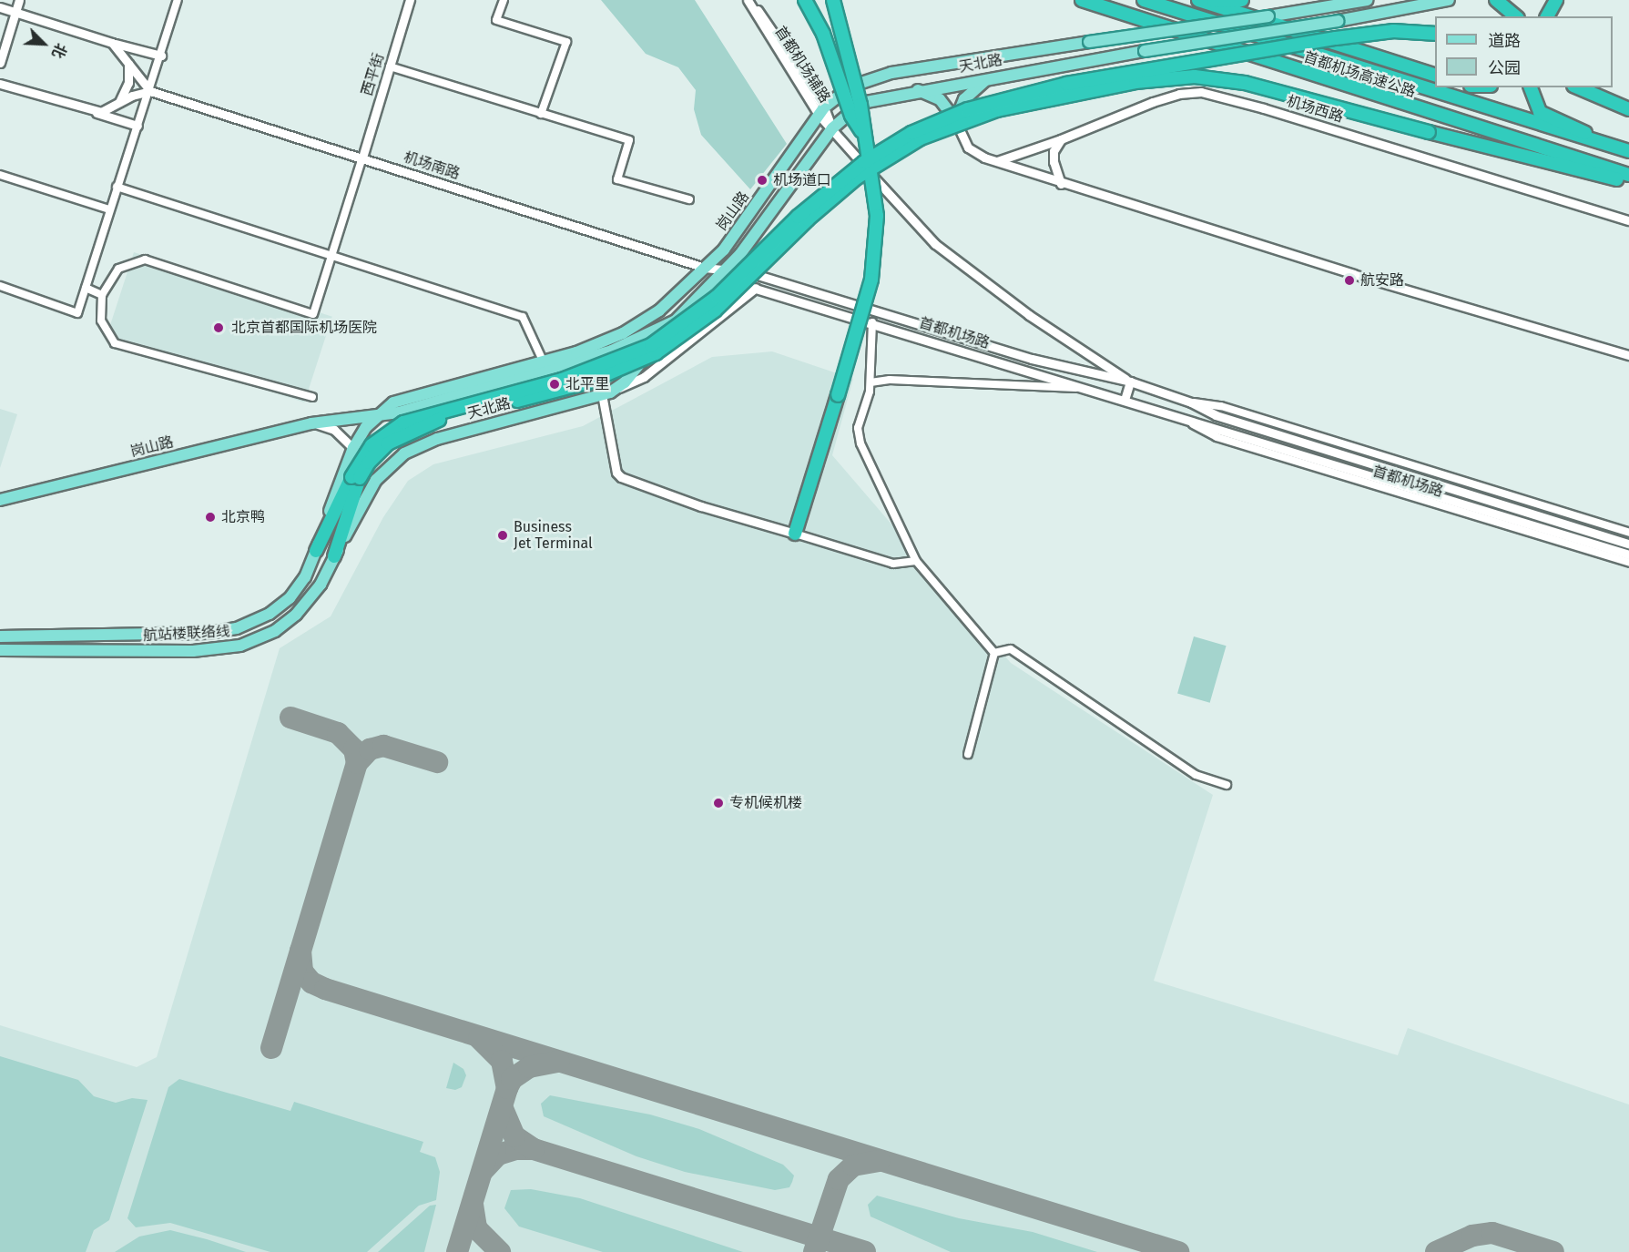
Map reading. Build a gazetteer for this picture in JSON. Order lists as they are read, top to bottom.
{
  "streets": {
    "highway": ["首都机场高速公路"],
    "main road": ["天北路", "岗山路", "航站楼联络线"],
    "street": [
      "首都机场辅路",
      "西平街",
      "机场西路",
      "机场南路",
      "首都机场路"
    ]
  },
  "crossings": [
    ["天北路", "首都机场辅路"],
    ["天北路", "机场南路"],
    ["天北路", "岗山路"],
    ["天北路", "首都机场路"],
    ["天北路", "航站楼联络线"],
    ["首都机场辅路", "岗山路"],
    ["首都机场辅路", "首都机场路"],
    ["西平街", "机场南路"],
    ["机场南路", "岗山路"],
    ["机场南路", "首都机场路"],
    ["岗山路", "首都机场路"]
  ],
  "places": [
    "机场道口",
    "航安路",
    "北京首都国际机场医院",
    "北平里",
    "北京鸭",
    "Business Jet Terminal",
    "专机候机楼"
  ],
  "legend": ["道路", "公园"],
  "north": "bottom right"
}
